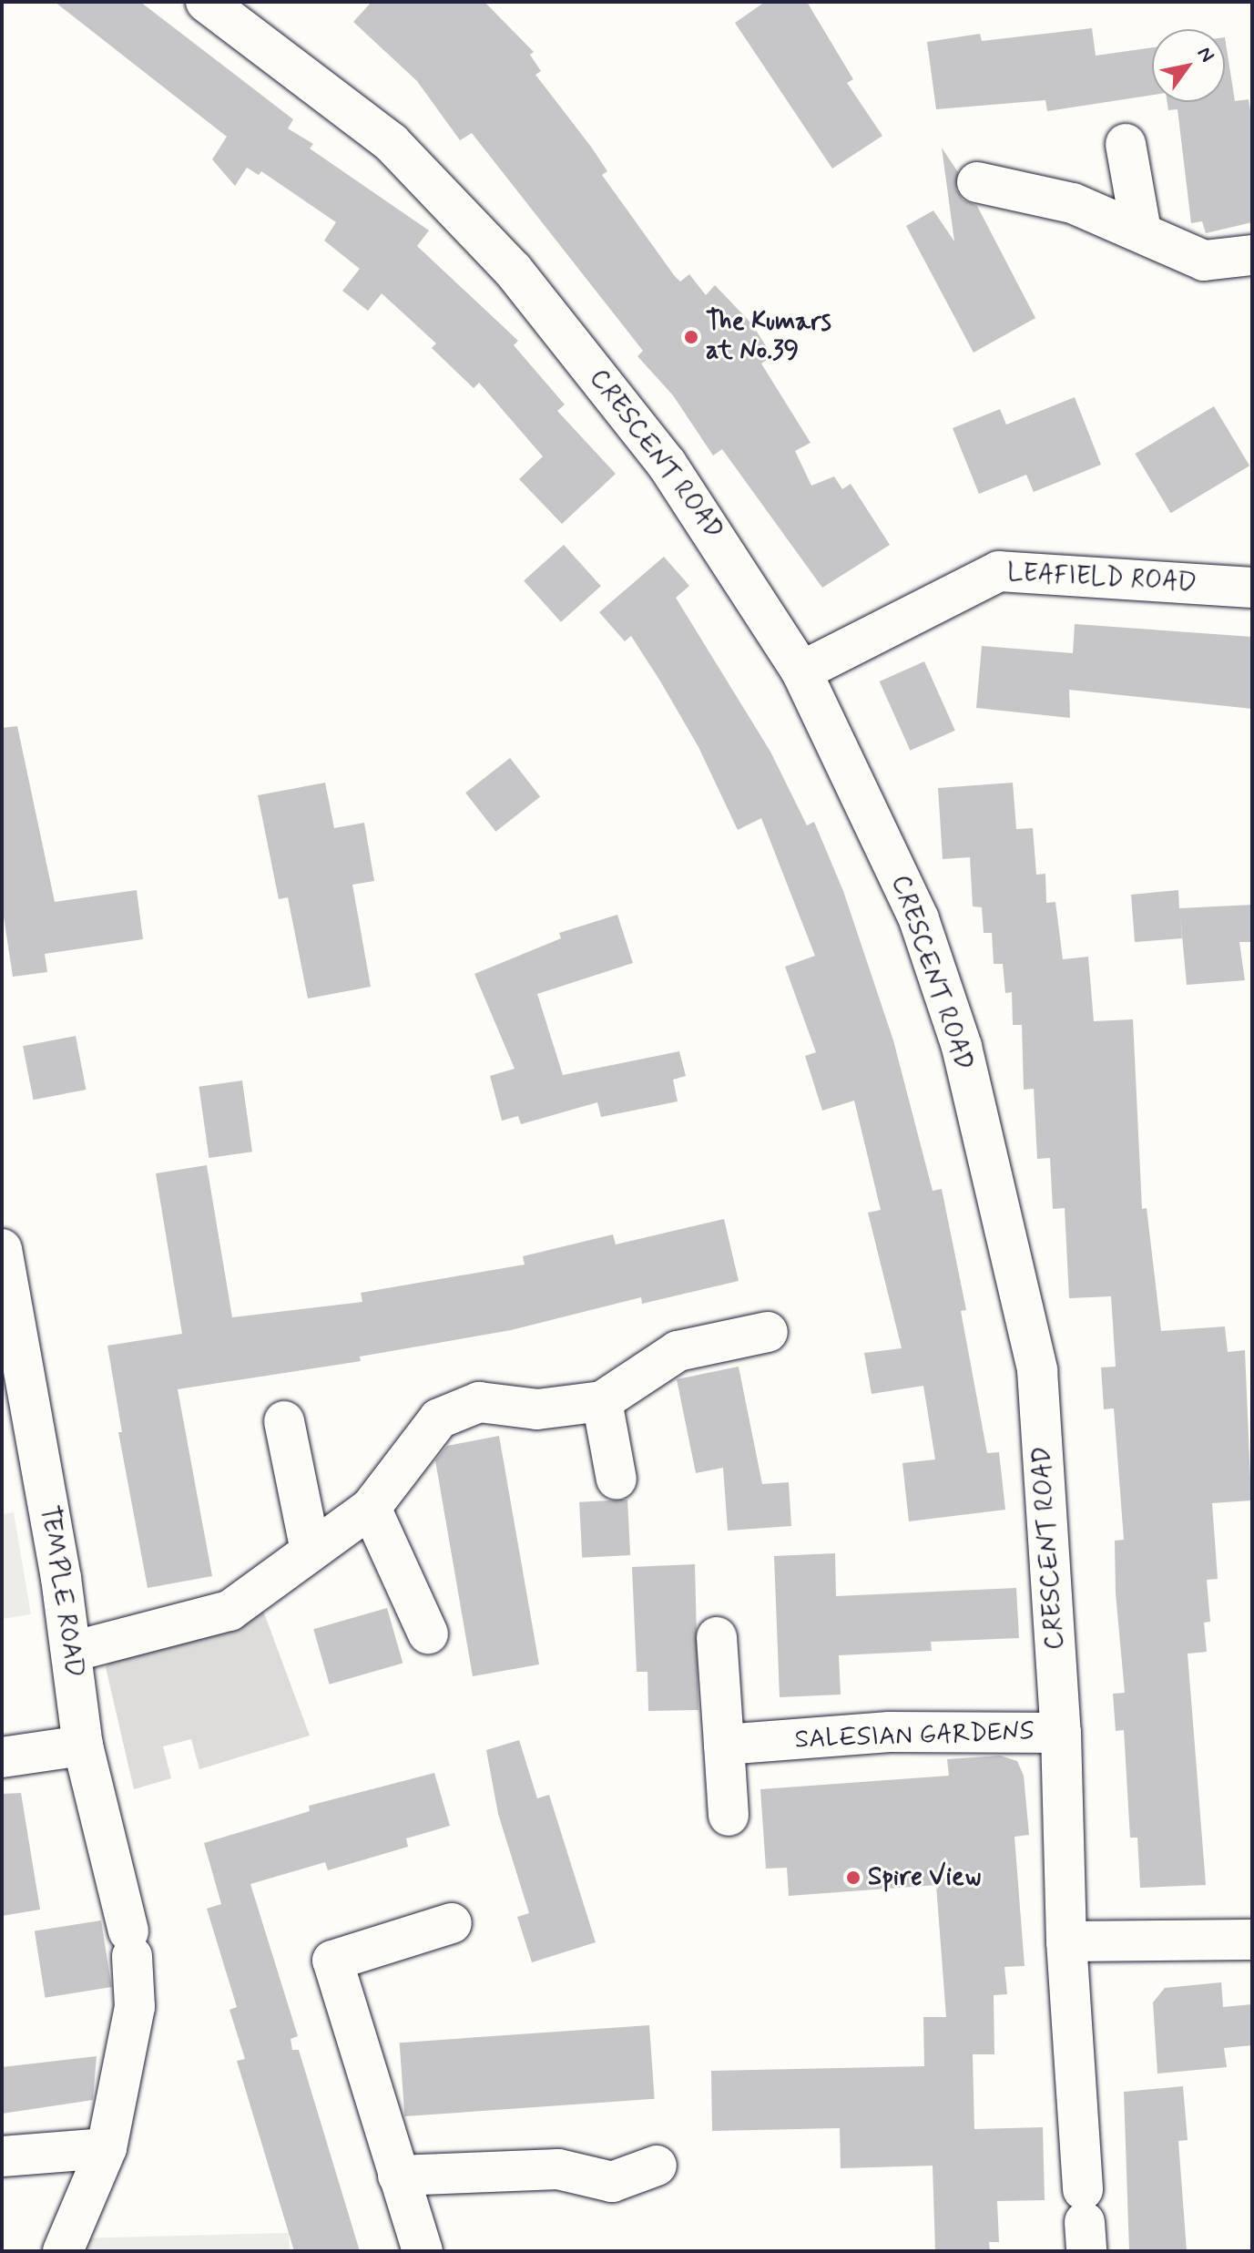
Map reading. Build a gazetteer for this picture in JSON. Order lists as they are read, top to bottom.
{
  "streets": {
    "street": [
      "CRESCENT ROAD",
      "LEAFIELD ROAD",
      "TEMPLE ROAD",
      "SALESIAN GARDENS"
    ]
  },
  "crossings": [
    ["CRESCENT ROAD", "LEAFIELD ROAD"],
    ["CRESCENT ROAD", "SALESIAN GARDENS"]
  ],
  "places": ["The Kumars at No.39", "Spire View"],
  "north": "top right"
}
